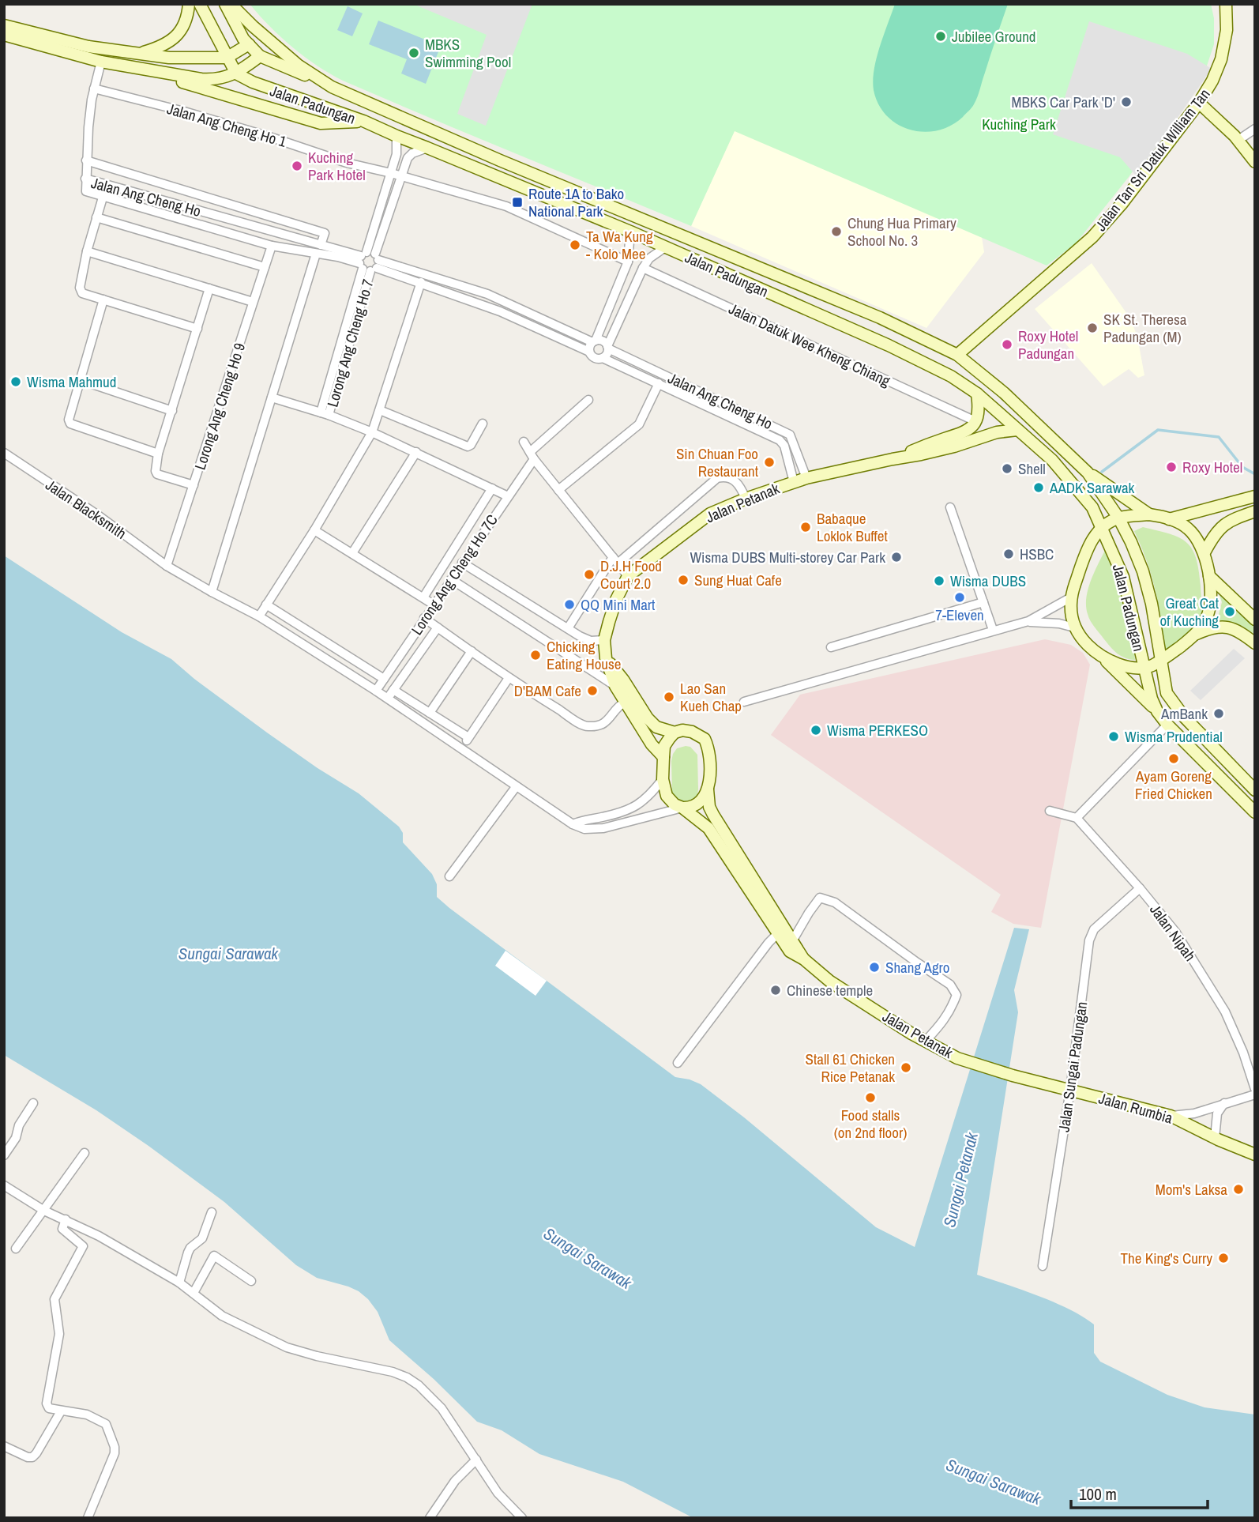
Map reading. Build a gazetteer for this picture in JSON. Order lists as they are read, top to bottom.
{
  "streets": {
    "main road": [
      "Jalan Padungan",
      "Jalan Tan Sri Datuk William Tan",
      "Jalan Petanak",
      "Jalan Rumbia"
    ],
    "street": [
      "Jalan Ang Cheng Ho 1",
      "Jalan Ang Cheng Ho",
      "Lorong Ang Cheng Ho 7",
      "Jalan Datuk Wee Kheng Chiang",
      "Lorong Ang Cheng Ho 9",
      "Jalan Blacksmith",
      "Lorong Ang Cheng Ho 7C",
      "Jalan Nipah",
      "Jalan Sungai Padungan"
    ]
  },
  "crossings": [
    ["Jalan Padungan", "Jalan Tan Sri Datuk William Tan"],
    ["Jalan Padungan", "Lorong Ang Cheng Ho 7"],
    ["Jalan Padungan", "Jalan Petanak"],
    ["Jalan Ang Cheng Ho 1", "Lorong Ang Cheng Ho 7"],
    ["Jalan Ang Cheng Ho", "Lorong Ang Cheng Ho 7"],
    ["Jalan Ang Cheng Ho", "Lorong Ang Cheng Ho 9"],
    ["Jalan Ang Cheng Ho", "Jalan Petanak"],
    ["Jalan Datuk Wee Kheng Chiang", "Jalan Petanak"],
    ["Lorong Ang Cheng Ho 9", "Jalan Blacksmith"],
    ["Jalan Petanak", "Jalan Rumbia"],
    ["Jalan Blacksmith", "Lorong Ang Cheng Ho 7C"],
    ["Jalan Nipah", "Jalan Sungai Padungan"],
    ["Jalan Sungai Padungan", "Jalan Rumbia"]
  ],
  "water": ["Sungai Sarawak", "Sungai Petanak"],
  "parks": ["Kuching Park"],
  "places": {
    "other": [
      "Jubilee Ground",
      "MBKS Swimming Pool",
      "MBKS Car Park 'D'",
      "Kuching Park Hotel",
      "Chung Hua Primary School No. 3",
      "Ta Wa Kung - Kolo Mee",
      "SK St. Theresa Padungan (M)",
      "Roxy Hotel Padungan",
      "Wisma Mahmud",
      "Sin Chuan Foo Restaurant",
      "Roxy Hotel",
      "Shell",
      "AADK Sarawak",
      "Babaque Loklok Buffet",
      "HSBC",
      "Wisma DUBS Multi-storey Car Park",
      "D.J.H Food Court 2.0",
      "Sung Huat Cafe",
      "Wisma DUBS",
      "7-Eleven",
      "QQ Mini Mart",
      "Great Cat of Kuching",
      "Chicking Eating House",
      "D'BAM Cafe",
      "Lao San Kueh Chap",
      "AmBank",
      "Wisma PERKESO",
      "Wisma Prudential",
      "Ayam Goreng Fried Chicken",
      "Shang Agro",
      "Chinese temple",
      "Stall 61 Chicken Rice Petanak",
      "Food stalls (on 2nd floor)",
      "Mom's Laksa",
      "The King's Curry"
    ],
    "transit": ["Route 1A to Bako National Park"]
  },
  "scale_bar": "100 m"
}
